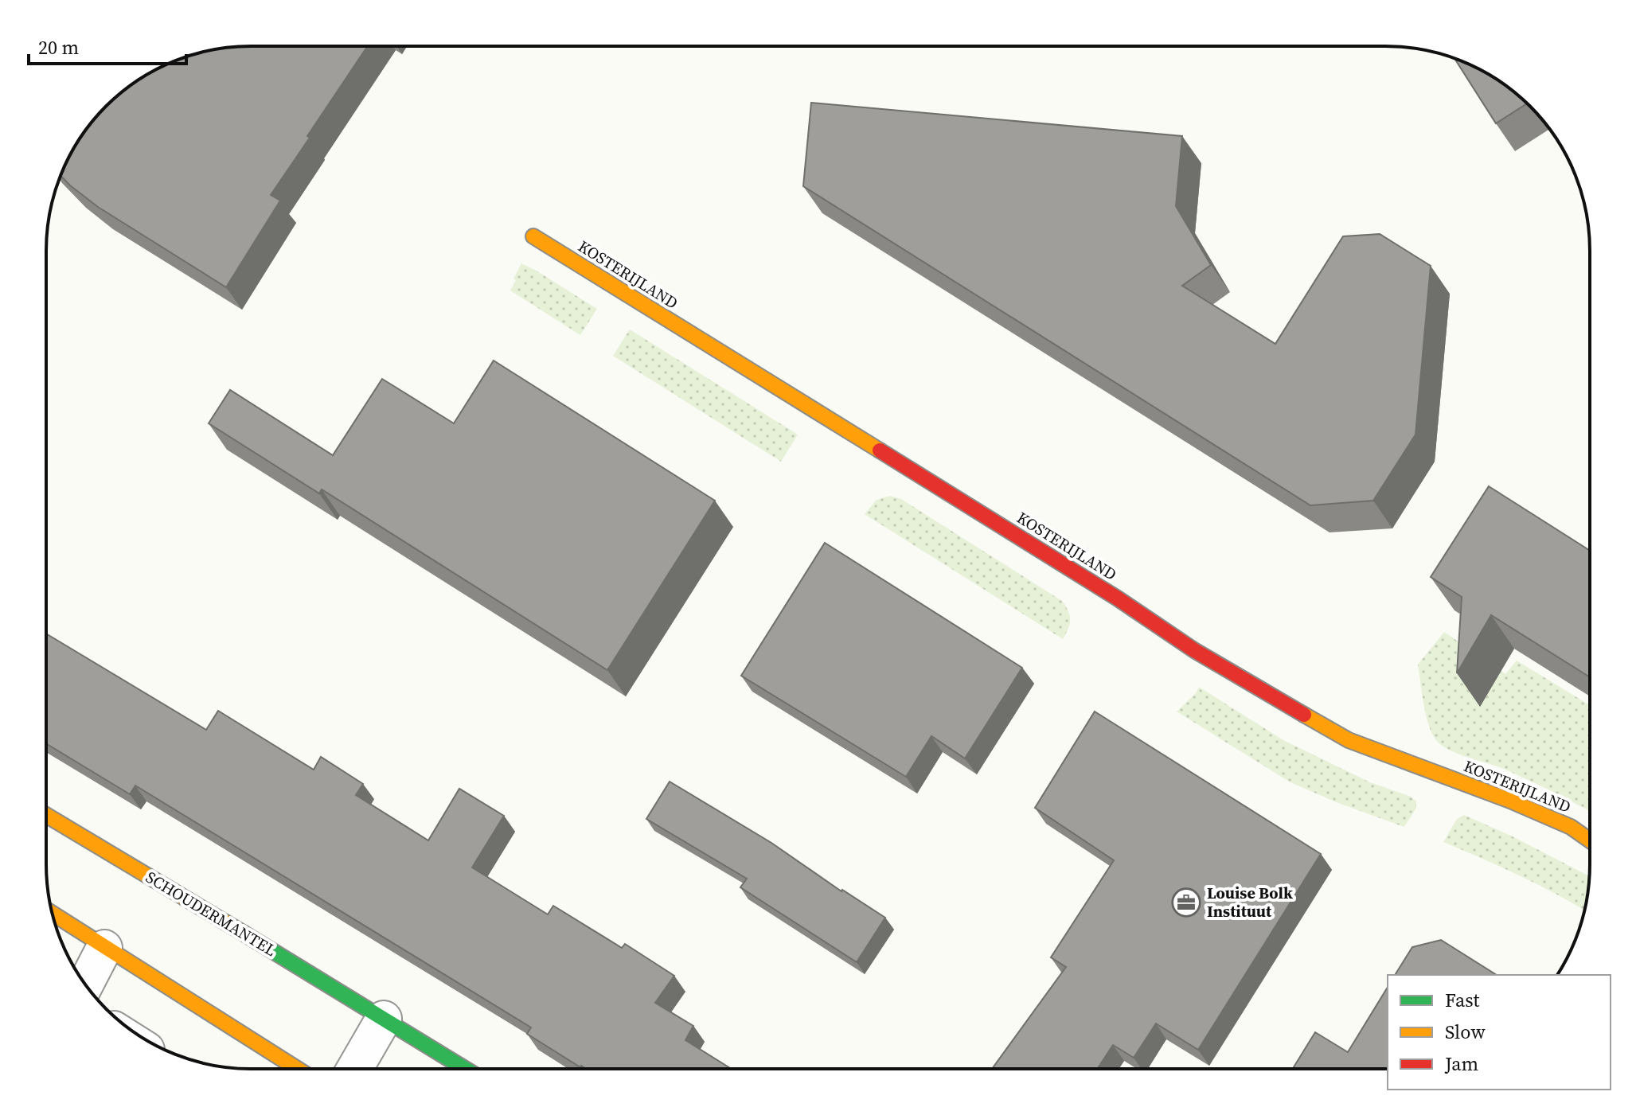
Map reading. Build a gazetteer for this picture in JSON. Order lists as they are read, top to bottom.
{
  "streets": {
    "street": ["KOSTERIJLAND", "SCHOUDERMANTEL"]
  },
  "places": {
    "office": ["Louise Bolk Instituut"]
  },
  "legend": ["Fast", "Slow", "Jam"],
  "scale_bar": "20 m"
}
